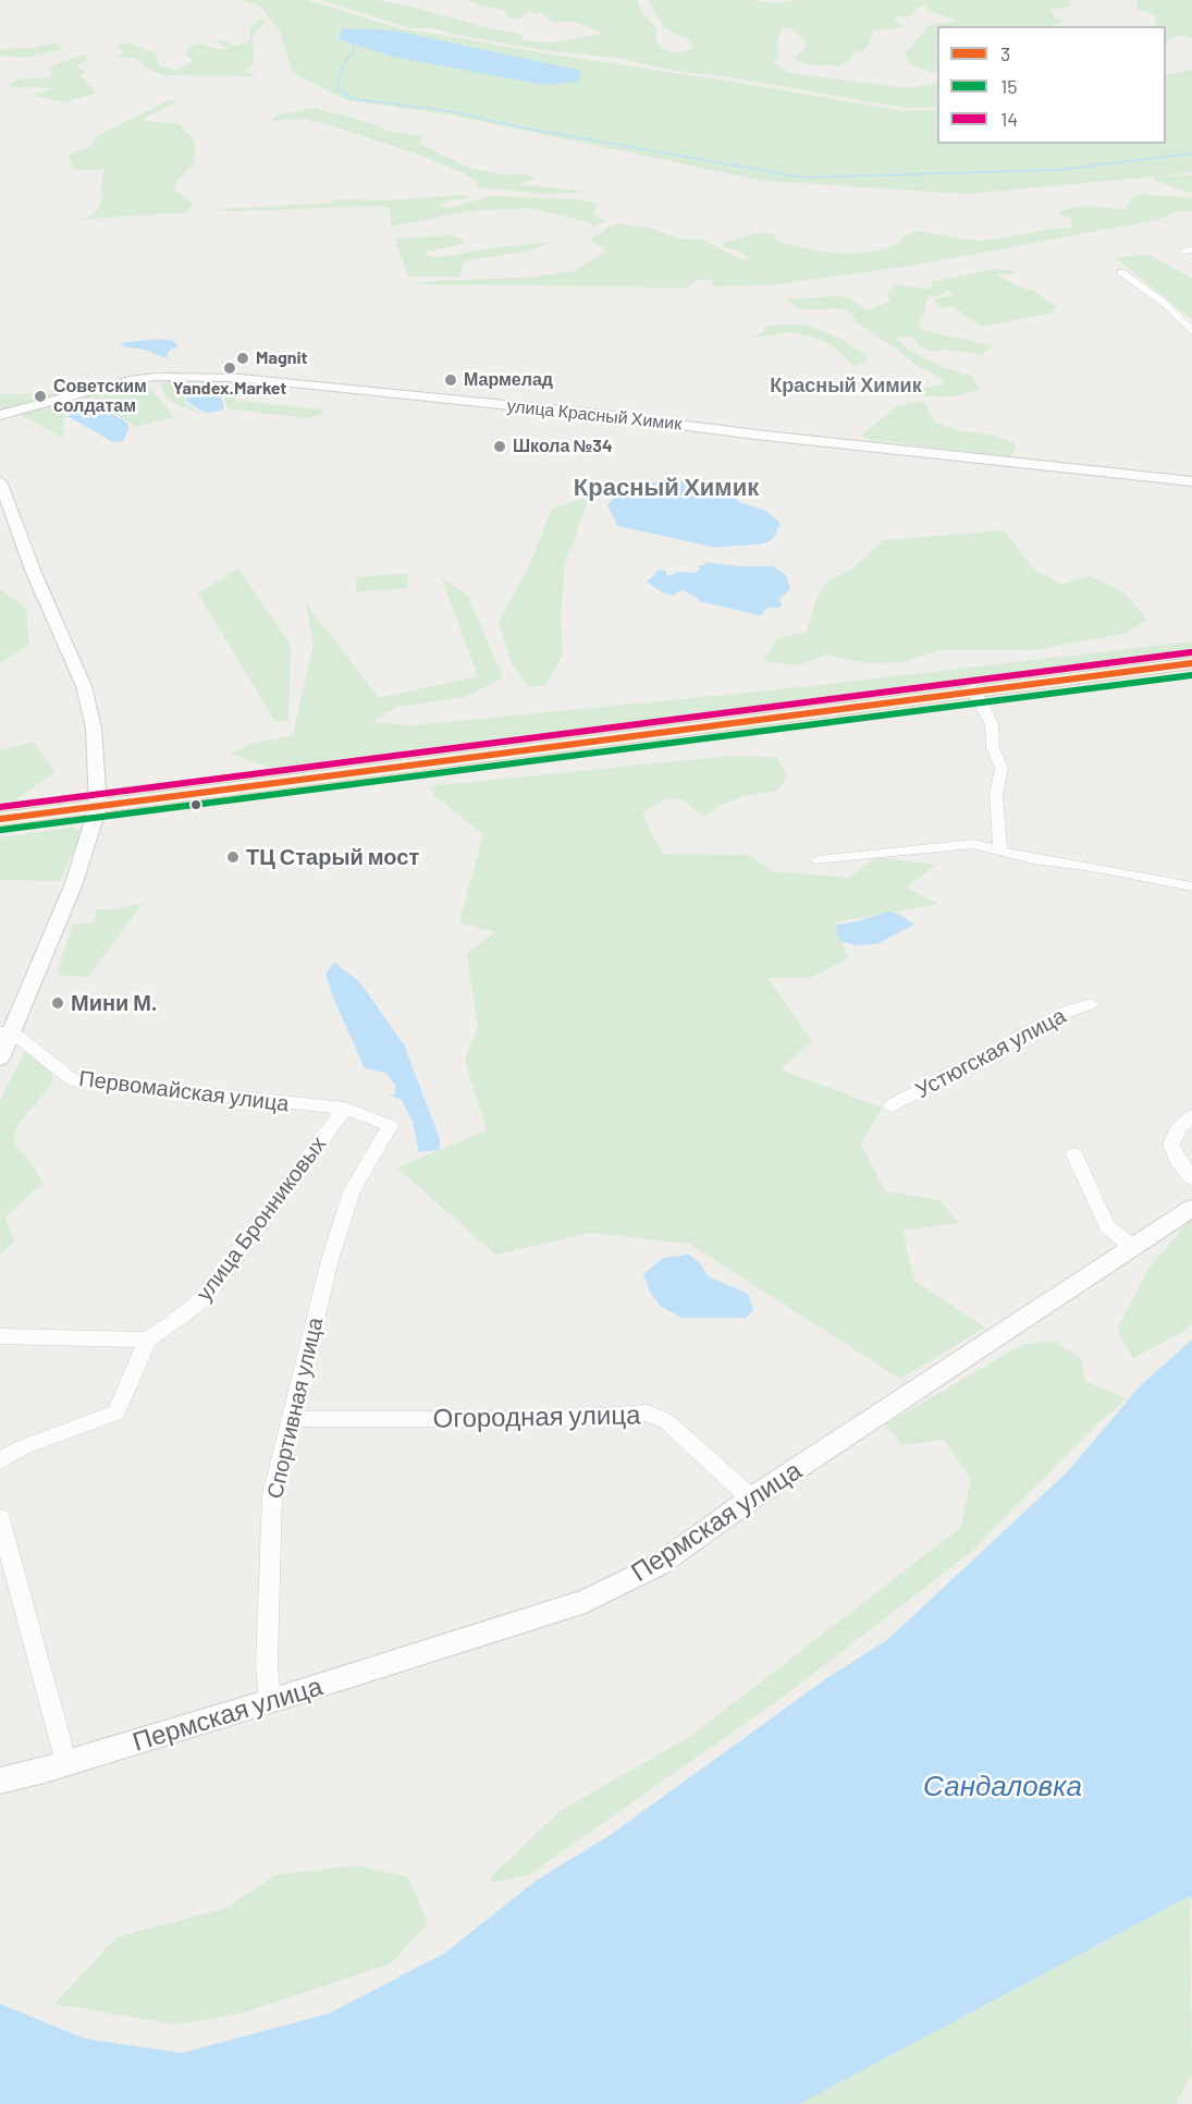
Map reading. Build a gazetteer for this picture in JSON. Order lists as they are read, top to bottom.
{
  "streets": {
    "street": [
      "улица Красный Химик",
      "Устюгская улица",
      "Первомайская улица",
      "улица Бронниковых",
      "Спортивная улица",
      "Огородная улица",
      "Пермская улица"
    ]
  },
  "crossings": [
    ["Первомайская улица", "улица Бронниковых"],
    ["Первомайская улица", "Спортивная улица"],
    ["Спортивная улица", "Огородная улица"],
    ["Спортивная улица", "Пермская улица"],
    ["Огородная улица", "Пермская улица"]
  ],
  "districts": ["Красный Химик", "Красный Химик"],
  "water": ["Сандаловка"],
  "places": [
    "Magnit",
    "Yandex.Market",
    "Мармелад",
    "Советским солдатам",
    "Школа №34",
    "ТЦ Старый мост",
    "Мини М."
  ],
  "lines": ["transit line 14", "transit line 3", "transit line 15"],
  "legend": ["3", "15", "14"]
}
